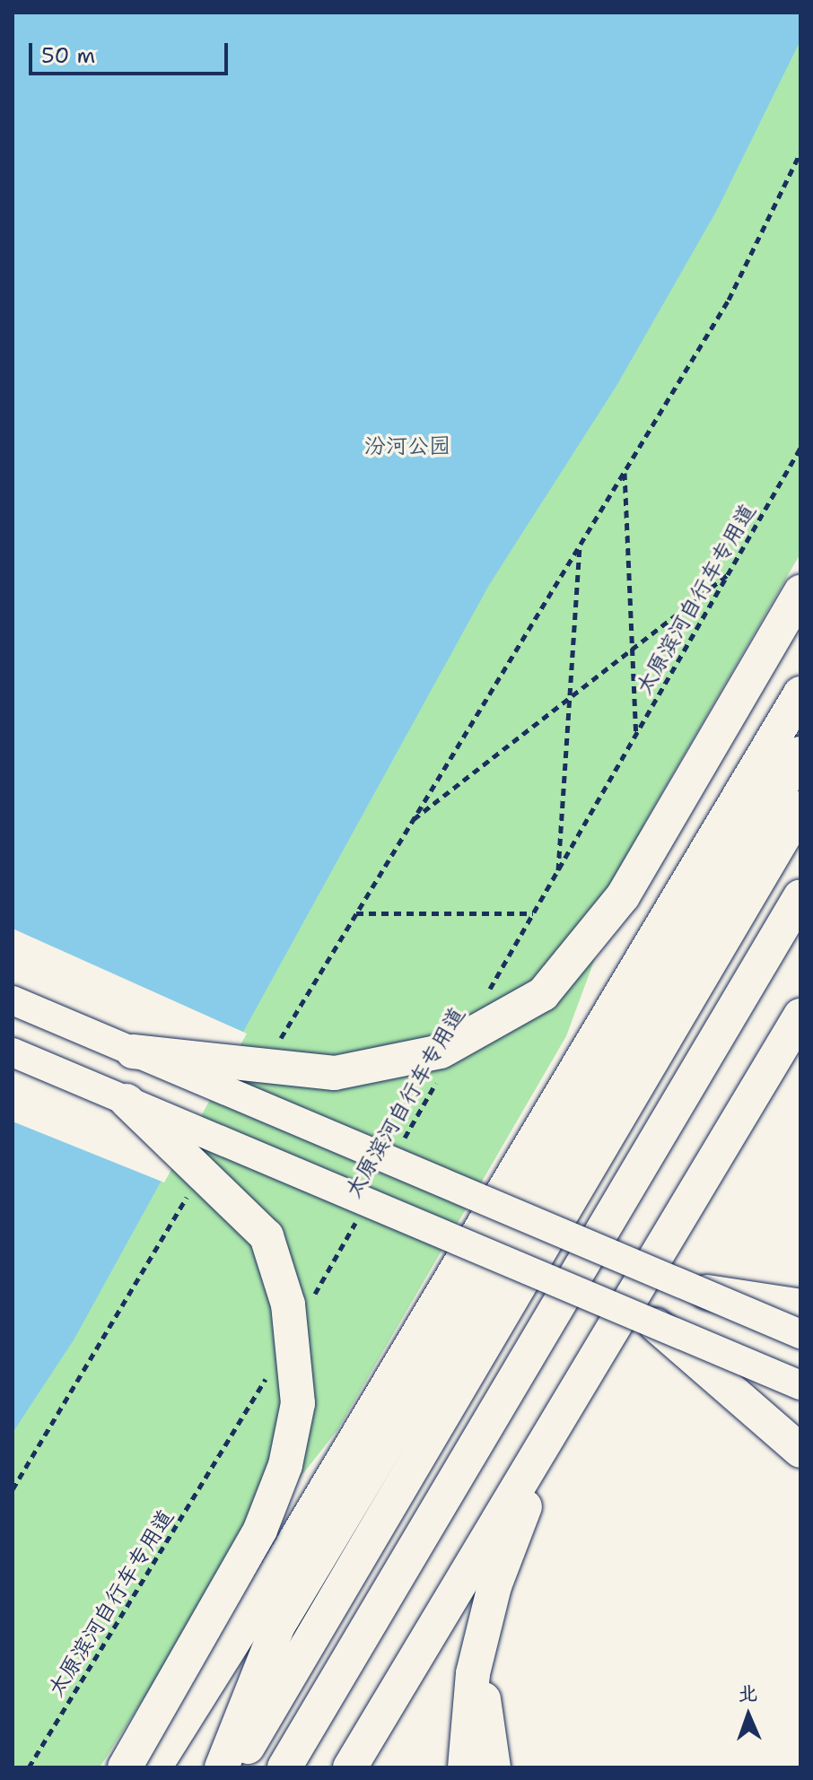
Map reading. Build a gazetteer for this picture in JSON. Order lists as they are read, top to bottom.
{
  "streets": {
    "path": ["太原滨河自行车专用道"]
  },
  "parks": ["汾河公园"],
  "scale_bar": "50 m",
  "north": "top"
}
